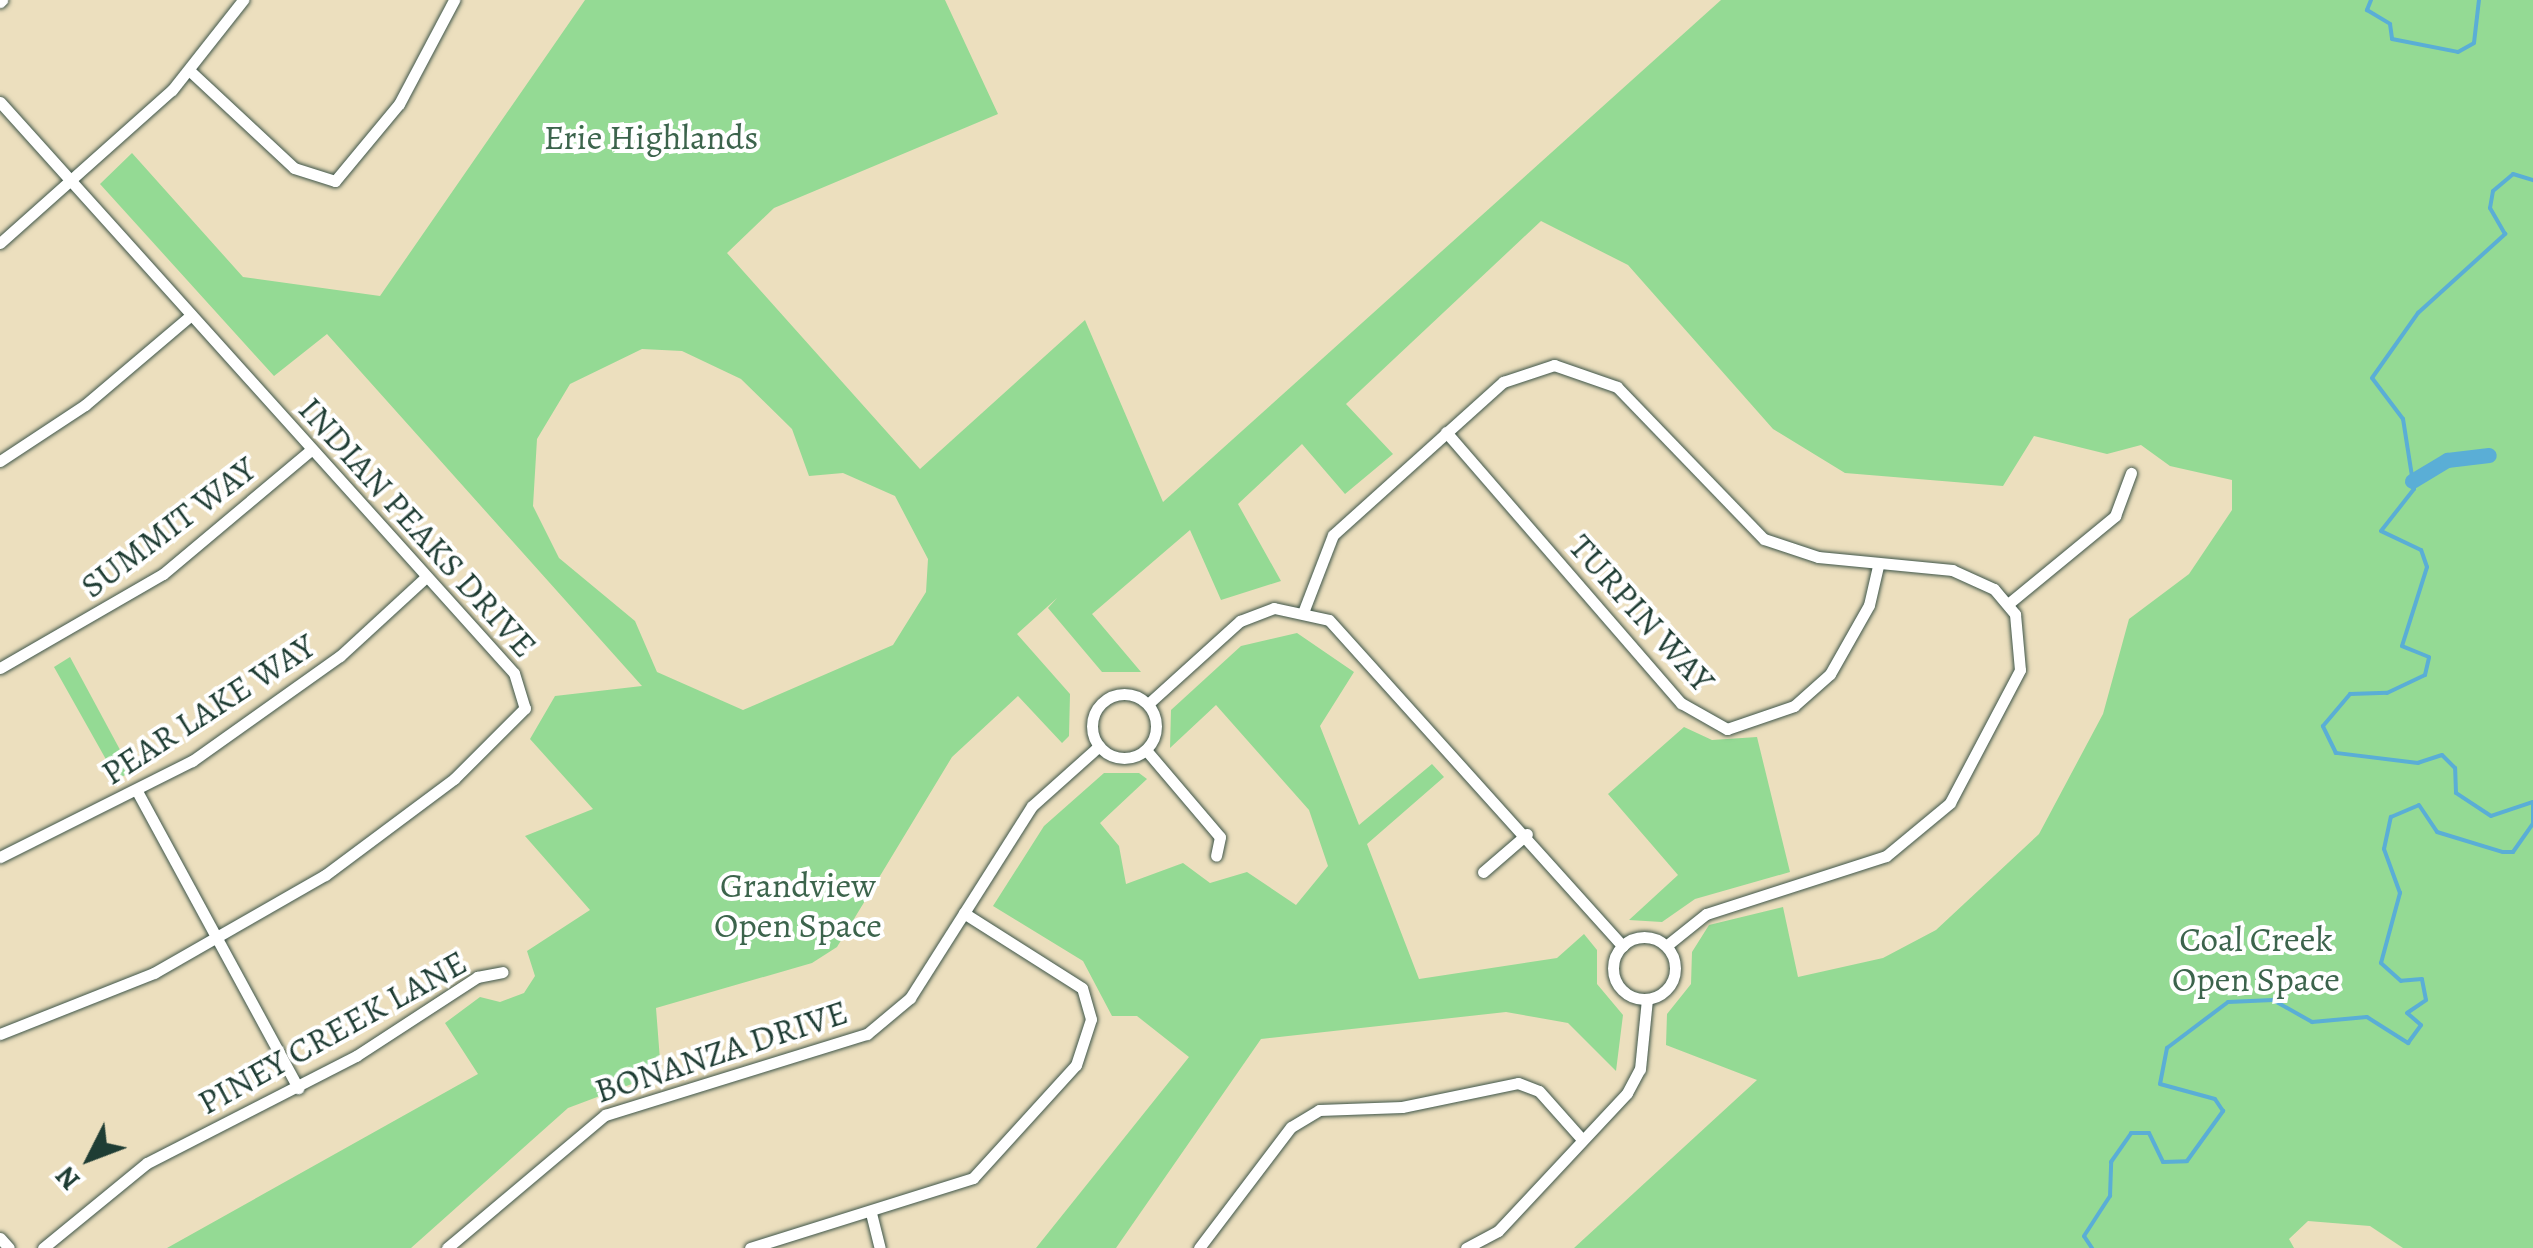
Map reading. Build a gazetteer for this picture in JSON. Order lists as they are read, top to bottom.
{
  "streets": {
    "street": [
      "SUMMIT WAY",
      "INDIAN PEAKS DRIVE",
      "TURPIN WAY",
      "PEAR LAKE WAY",
      "PINEY CREEK LANE",
      "BONANZA DRIVE"
    ]
  },
  "crossings": [
    ["SUMMIT WAY", "INDIAN PEAKS DRIVE"],
    ["INDIAN PEAKS DRIVE", "PEAR LAKE WAY"]
  ],
  "parks": ["Erie Highlands", "Grandview Open Space", "Coal Creek Open Space"],
  "north": "bottom left"
}
